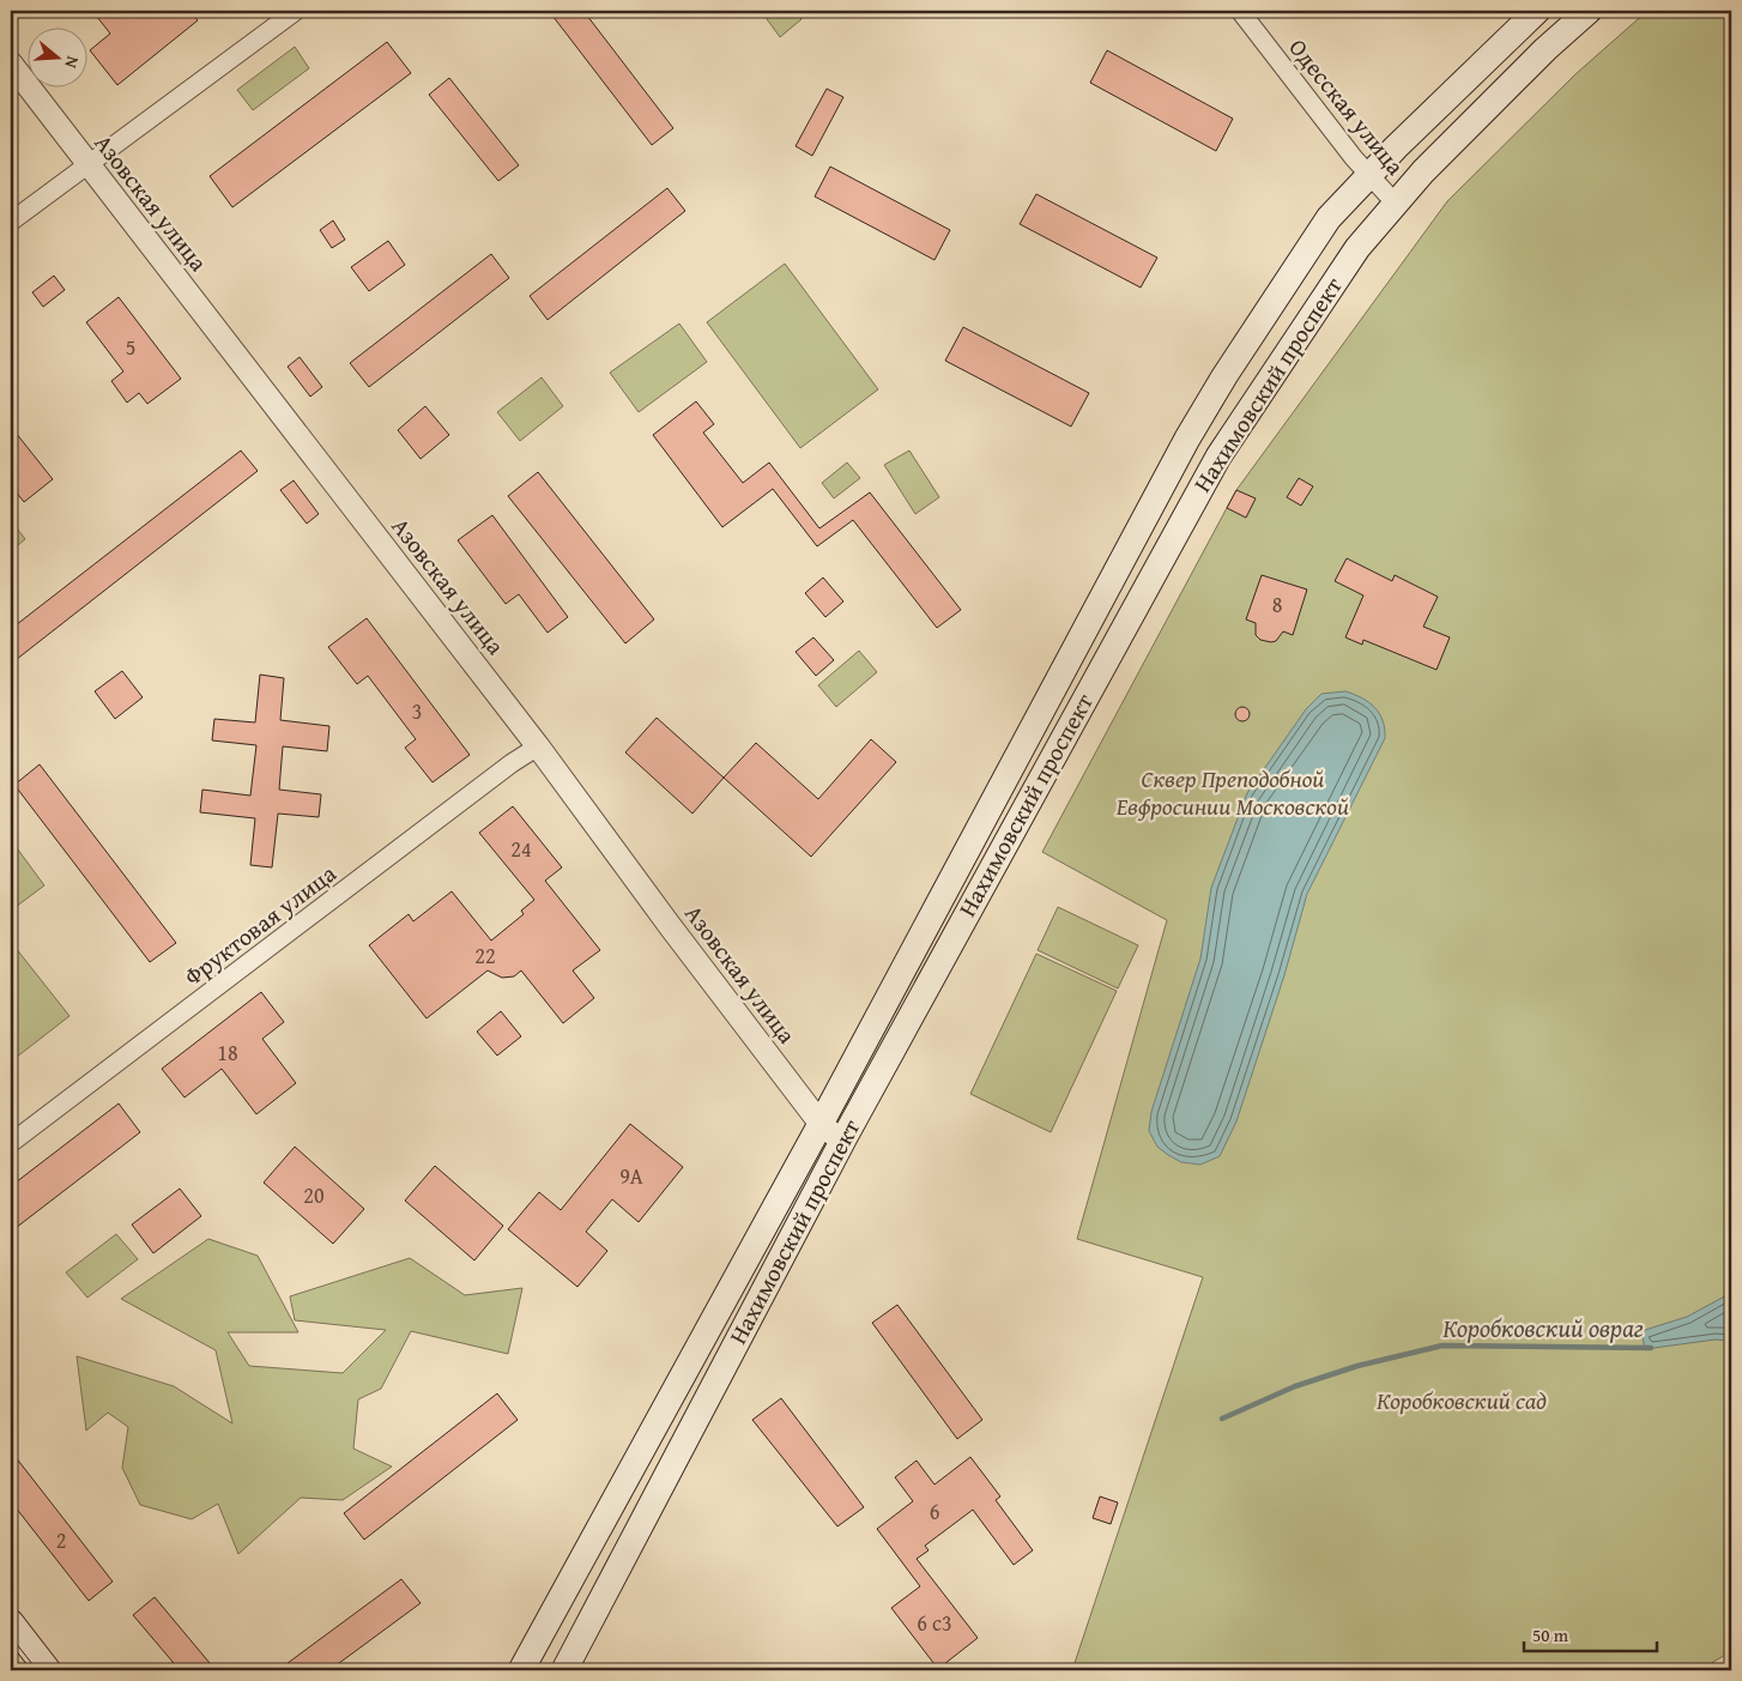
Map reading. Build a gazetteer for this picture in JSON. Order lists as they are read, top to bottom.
{
  "streets": {
    "main road": ["Нахимовский проспект"],
    "street": ["Одесская улица", "Азовская улица", "Фруктовая улица"]
  },
  "crossings": [
    ["Одесская улица", "Нахимовский проспект"],
    ["Азовская улица", "Нахимовский проспект"],
    ["Азовская улица", "Фруктовая улица"]
  ],
  "water": ["Коробковский овраг"],
  "parks": ["Сквер Преподобной Евфросинии Московской", "Коробковский сад"],
  "house_numbers": [
    "5",
    "8",
    "3",
    "24",
    "22",
    "18",
    "9А",
    "20",
    "6",
    "2",
    "6 с3"
  ],
  "scale_bar": "50 m",
  "north": "right"
}
